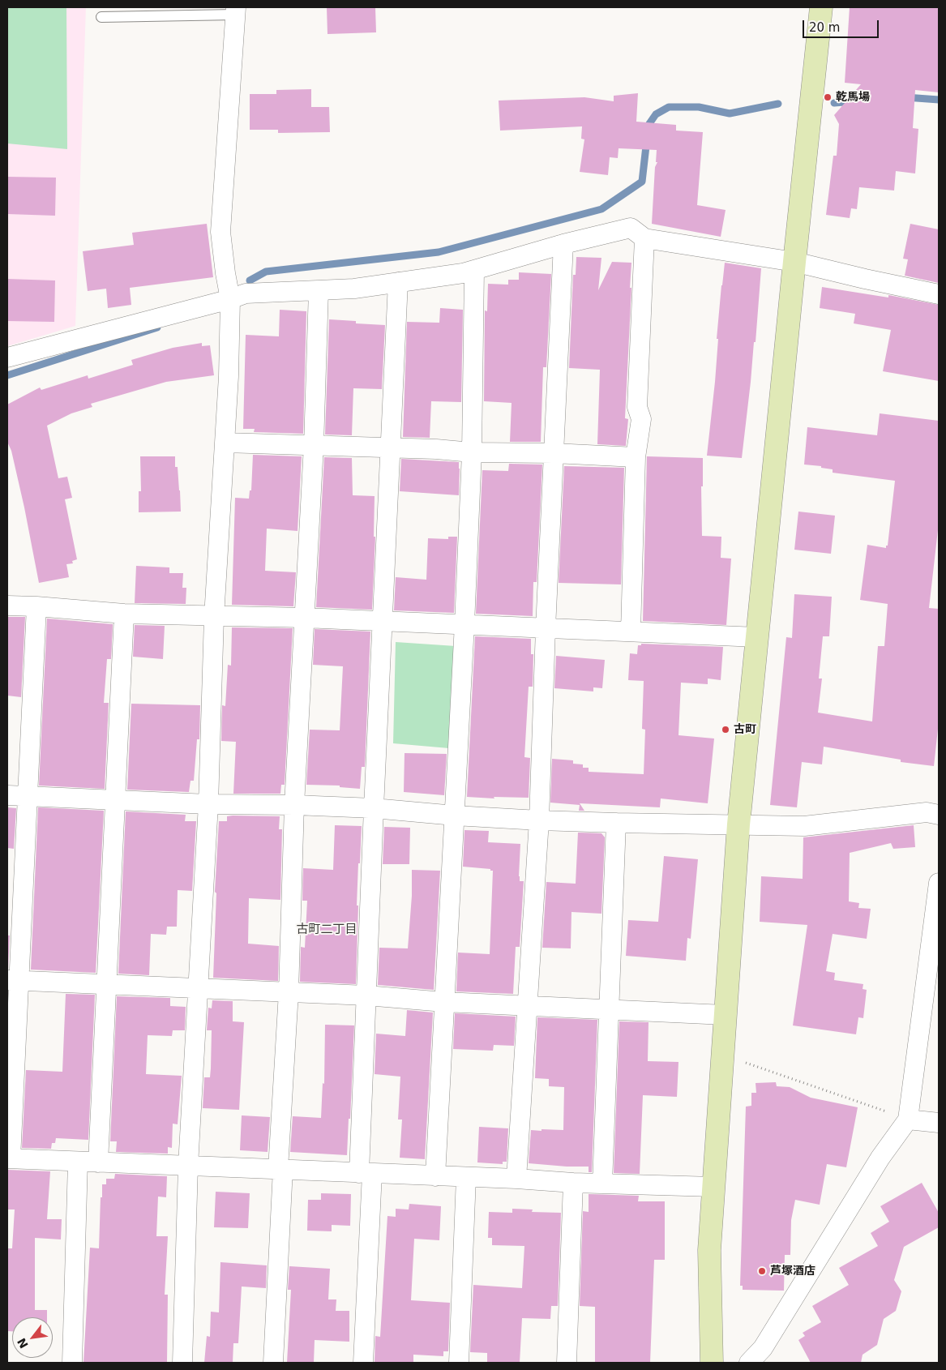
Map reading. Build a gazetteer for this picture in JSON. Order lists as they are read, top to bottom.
{
  "districts": ["古町二丁目"],
  "places": ["乾馬場", "古町", "芦塚酒店"],
  "scale_bar": "20 m",
  "north": "bottom left"
}
